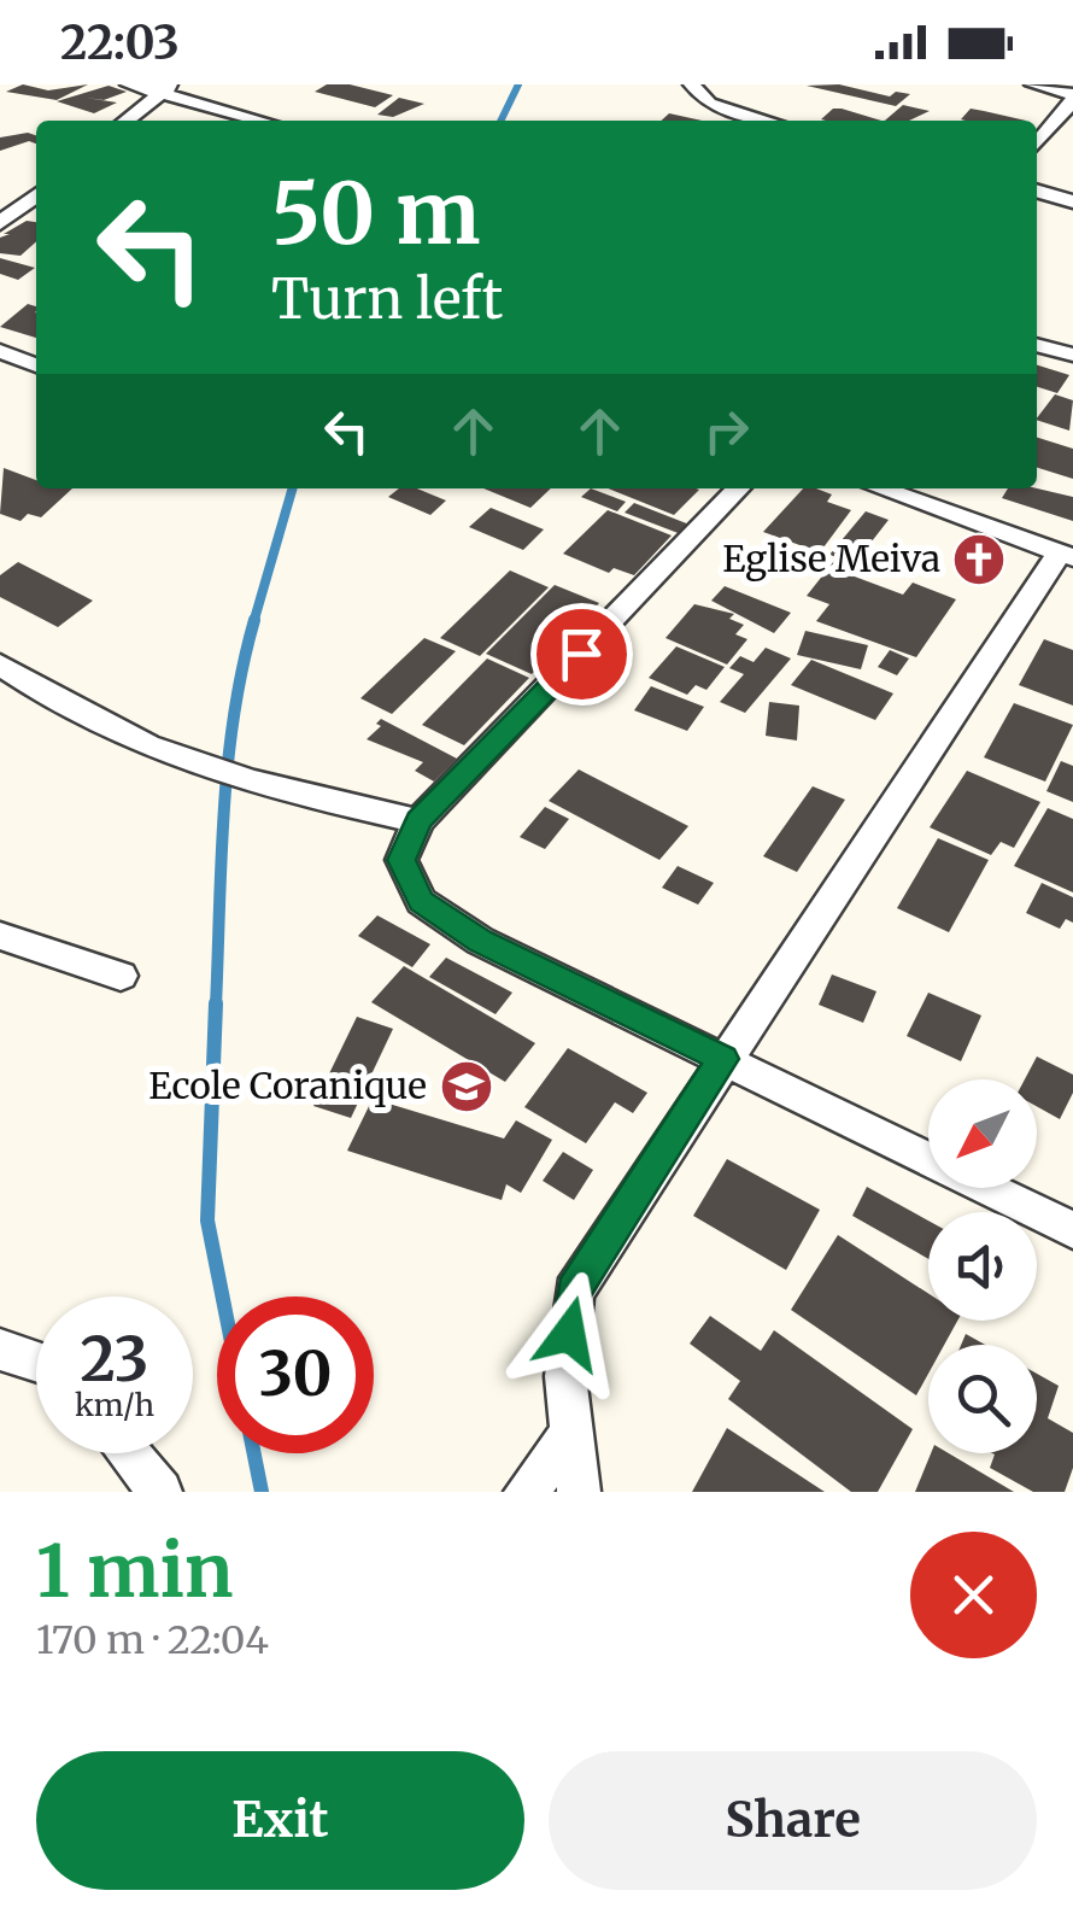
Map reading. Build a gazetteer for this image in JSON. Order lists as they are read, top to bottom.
{
  "places": {
    "church": ["Eglise Meiva"],
    "school or university": ["Ecole Coranique"]
  },
  "north": "bottom left",
  "page": {
    "status": "22:03",
    "turn": ["50 m", "Turn left"],
    "speed": "23 km/h",
    "limit": "30",
    "heading": ["1 min", "170 m · 22:04"],
    "buttons": ["Exit", "Share"]
  }
}
